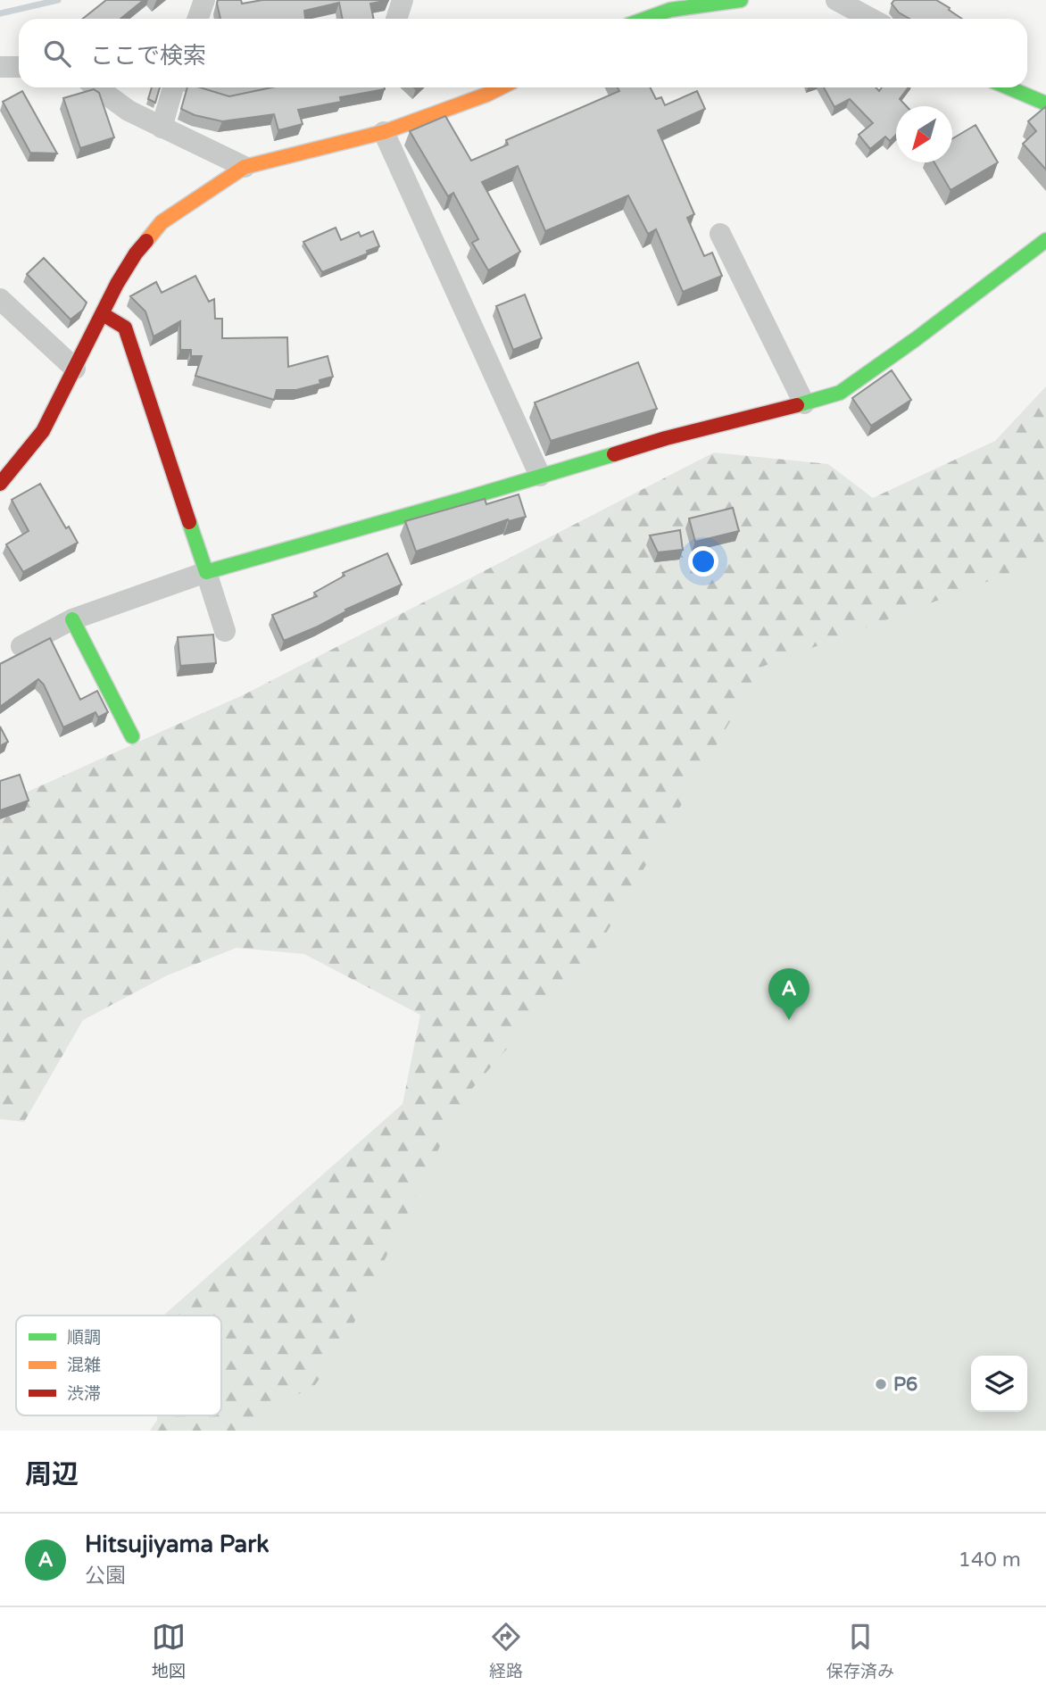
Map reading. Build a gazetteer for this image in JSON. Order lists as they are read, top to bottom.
{
  "places": ["P6"],
  "legend": ["順調", "混雑", "渋滞"],
  "north": "bottom left",
  "page": {
    "search": "ここで検索",
    "pins": "A",
    "heading": "周辺",
    "list": [
      {
        "mark": "A",
        "name": "Hitsujiyama Park",
        "note": "公園",
        "value": "140 m"
      }
    ],
    "nav": ["地図", "経路", "保存済み"]
  }
}
